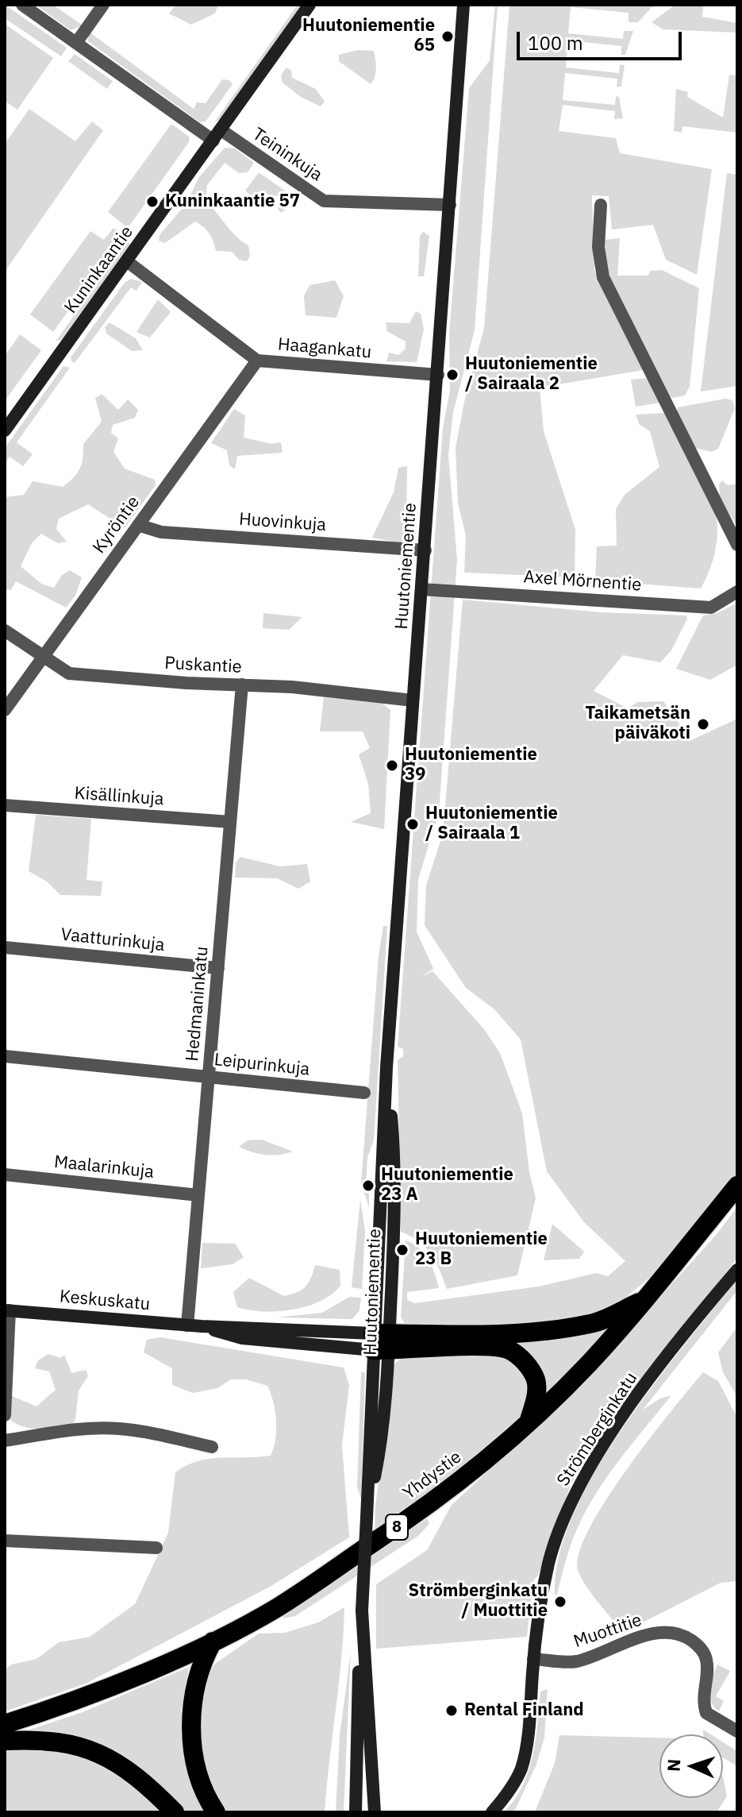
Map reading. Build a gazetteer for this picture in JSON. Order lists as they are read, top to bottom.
{
  "streets": {
    "highway": ["Yhdystie", "8"],
    "main road": [
      "Kuninkaantie",
      "Huutoniementie",
      "Keskuskatu",
      "Strömberginkatu"
    ],
    "street": [
      "Teininkuja",
      "Haagankatu",
      "Huovinkuja",
      "Kyröntie",
      "Axel Mörnentie",
      "Puskantie",
      "Kisällinkuja",
      "Vaatturinkuja",
      "Hedmaninkatu",
      "Leipurinkuja",
      "Maalarinkuja",
      "Muottitie"
    ]
  },
  "crossings": [
    ["Teininkuja", "Kuninkaantie"],
    ["Teininkuja", "Huutoniementie"],
    ["Kuninkaantie", "Haagankatu"],
    ["Haagankatu", "Kyröntie"],
    ["Haagankatu", "Huutoniementie"],
    ["Huovinkuja", "Kyröntie"],
    ["Huovinkuja", "Huutoniementie"],
    ["Kyröntie", "Puskantie"],
    ["Huutoniementie", "Axel Mörnentie"],
    ["Huutoniementie", "Puskantie"],
    ["Huutoniementie", "Keskuskatu"],
    ["Puskantie", "Hedmaninkatu"],
    ["Kisällinkuja", "Hedmaninkatu"],
    ["Vaatturinkuja", "Hedmaninkatu"],
    ["Hedmaninkatu", "Leipurinkuja"],
    ["Hedmaninkatu", "Maalarinkuja"],
    ["Hedmaninkatu", "Keskuskatu"],
    ["Strömberginkatu", "Muottitie"]
  ],
  "places": [
    "Huutoniementie 65",
    "Kuninkaantie 57",
    "Huutoniementie / Sairaala 2",
    "Taikametsän päiväkoti",
    "Huutoniementie 39",
    "Huutoniementie / Sairaala 1",
    "Huutoniementie 23 A",
    "Huutoniementie 23 B",
    "Strömberginkatu / Muottitie",
    "Rental Finland"
  ],
  "scale_bar": "100 m",
  "north": "left"
}
